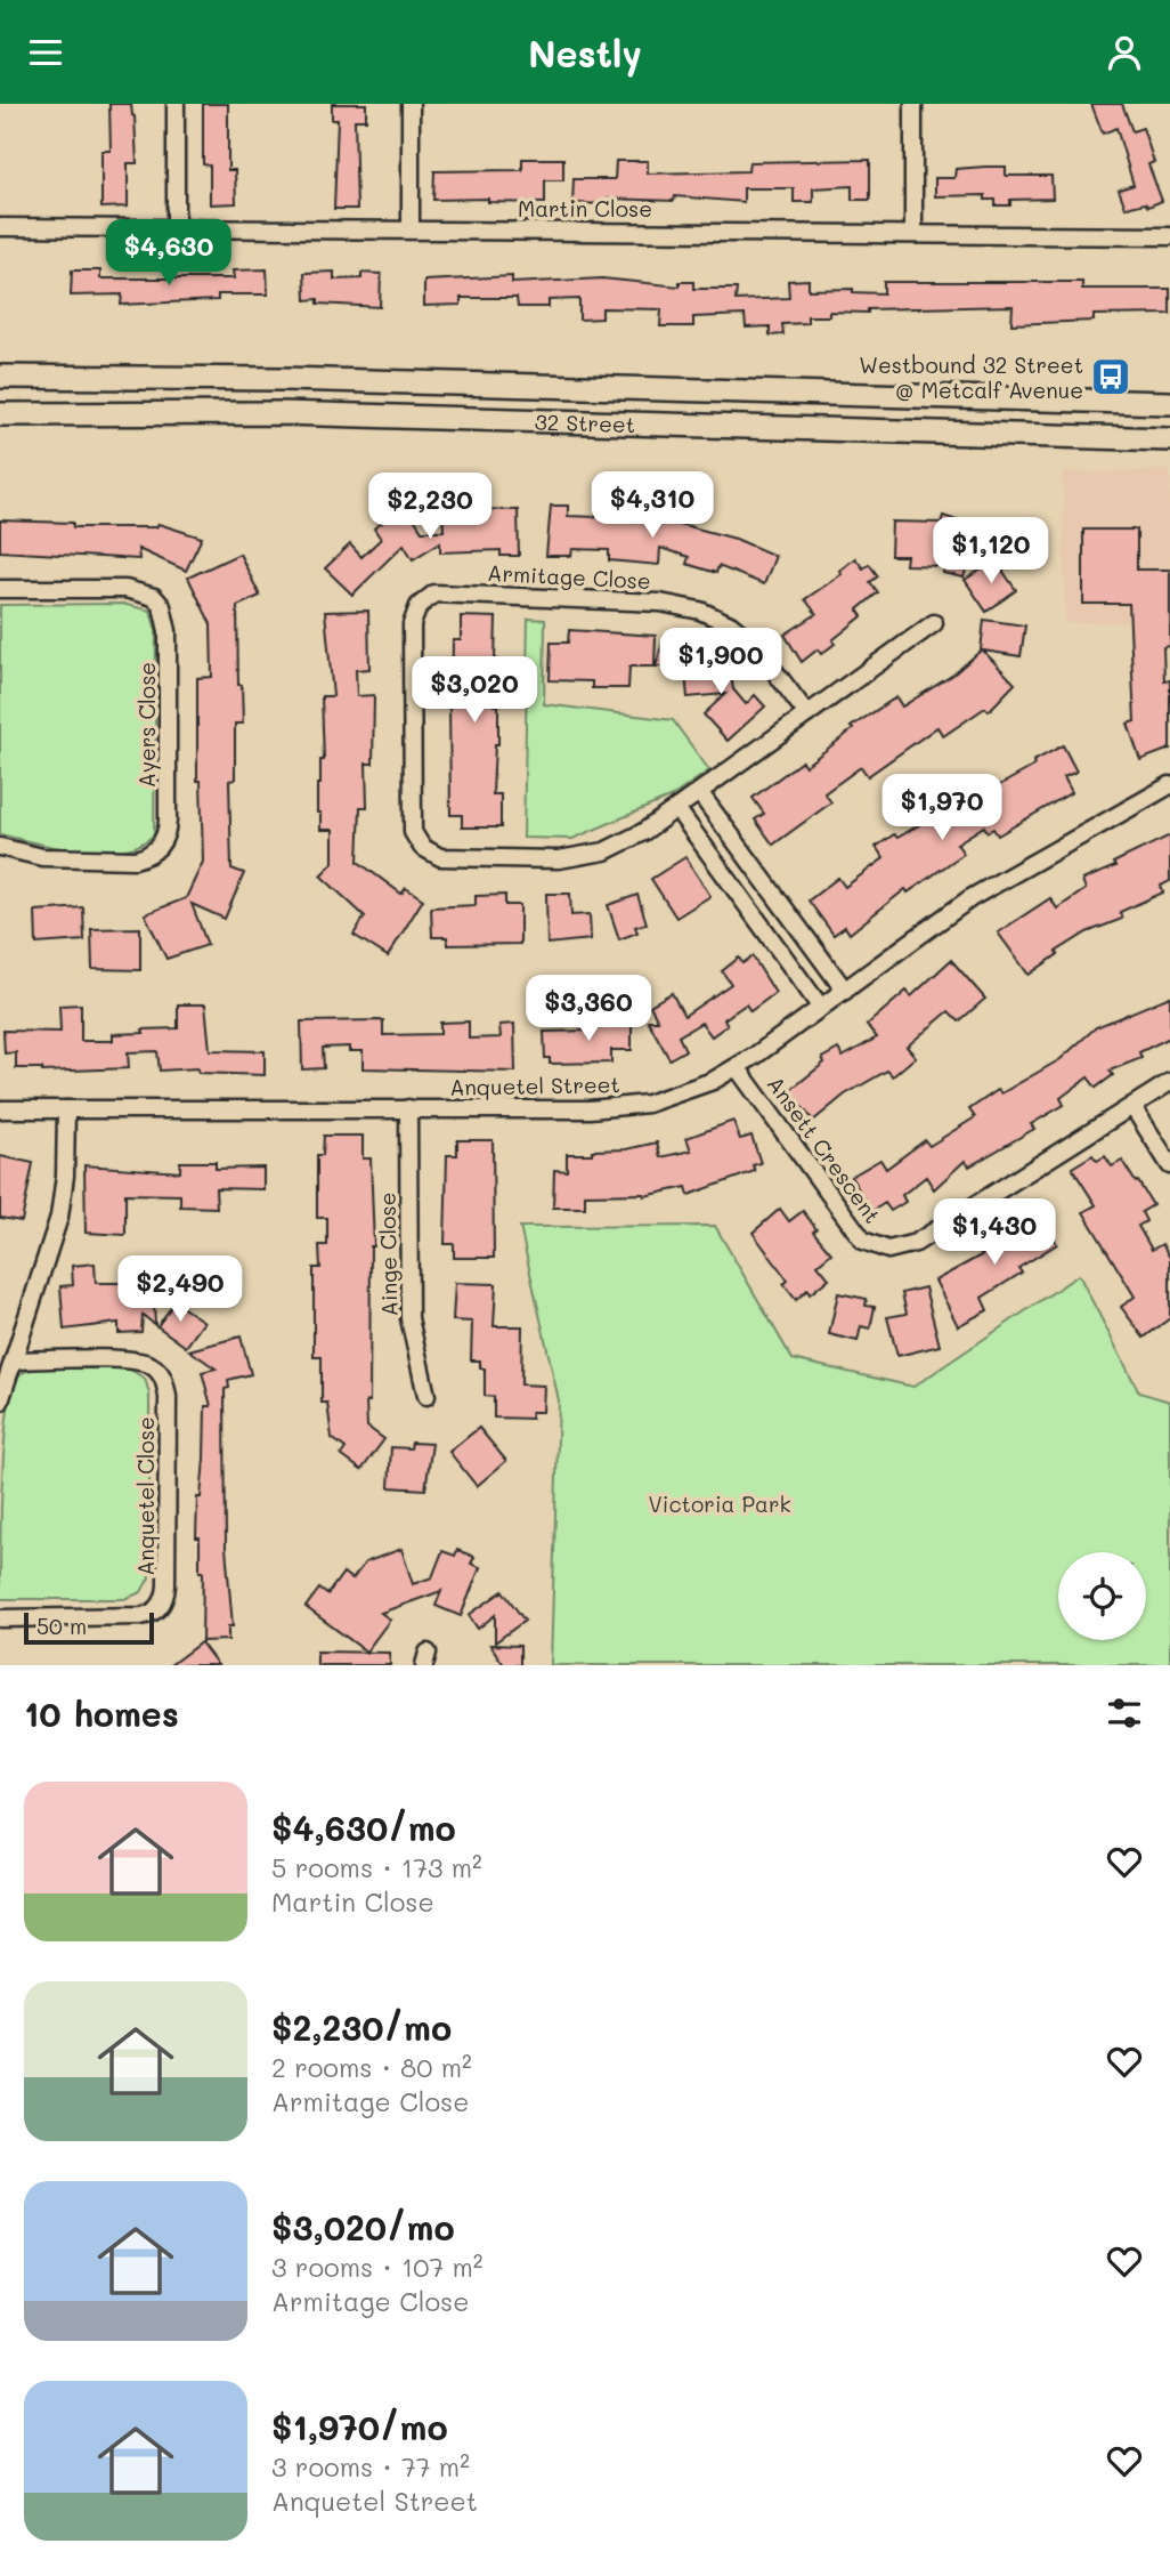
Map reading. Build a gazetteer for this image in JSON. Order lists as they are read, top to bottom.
{
  "streets": {
    "main road": ["32 Street"],
    "street": [
      "Martin Close",
      "Armitage Close",
      "Ayers Close",
      "Anquetel Street",
      "Ansett Crescent",
      "Ainge Close",
      "Anquetel Close"
    ]
  },
  "crossings": [
    ["Anquetel Street", "Ansett Crescent"],
    ["Anquetel Street", "Ainge Close"]
  ],
  "parks": ["Victoria Park"],
  "places": {
    "bus stop": ["Westbound 32 Street @ Metcalf Avenue"]
  },
  "scale_bar": "50 m",
  "page": {
    "header": "Nestly",
    "price": [
      "$4,630",
      "$4,310",
      "$2,230",
      "$1,120",
      "$1,900",
      "$3,020",
      "$1,970",
      "$3,360",
      "$1,430",
      "$2,490"
    ],
    "scale": "50 m",
    "heading": "10 homes",
    "list": [
      {
        "name": "$4,630/mo",
        "note": "5 rooms · 173 m² · Martin Close"
      },
      {
        "name": "$2,230/mo",
        "note": "2 rooms · 80 m² · Armitage Close"
      },
      {
        "name": "$3,020/mo",
        "note": "3 rooms · 107 m² · Armitage Close"
      },
      {
        "name": "$1,970/mo",
        "note": "3 rooms · 77 m² · Anquetel Street"
      }
    ]
  }
}
